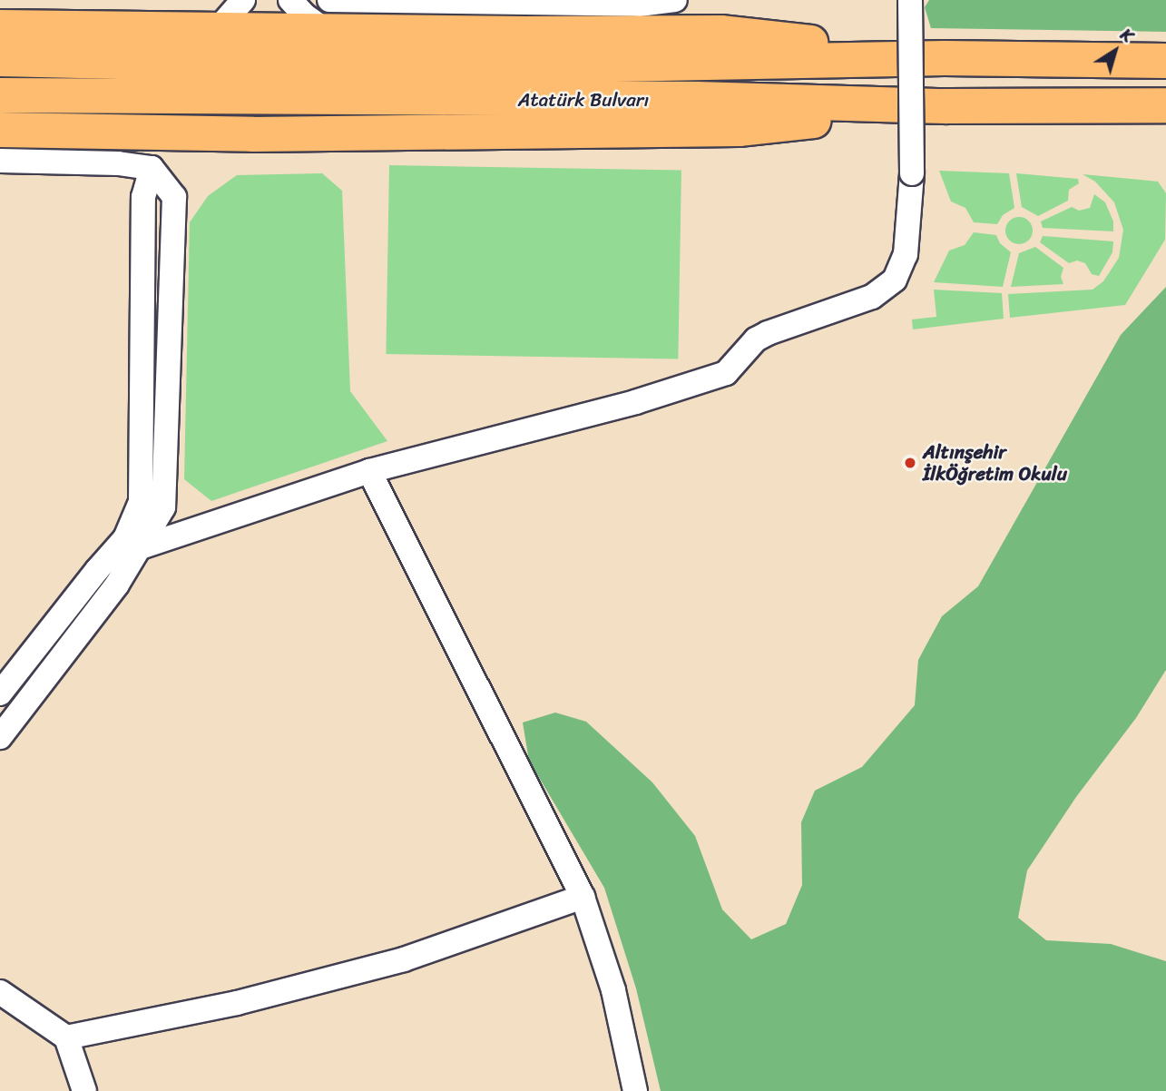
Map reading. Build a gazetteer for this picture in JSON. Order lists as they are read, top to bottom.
{
  "streets": {
    "highway": ["Atatürk Bulvarı"]
  },
  "places": ["Altınşehir İlkÖğretim Okulu"],
  "north": "top right"
}
